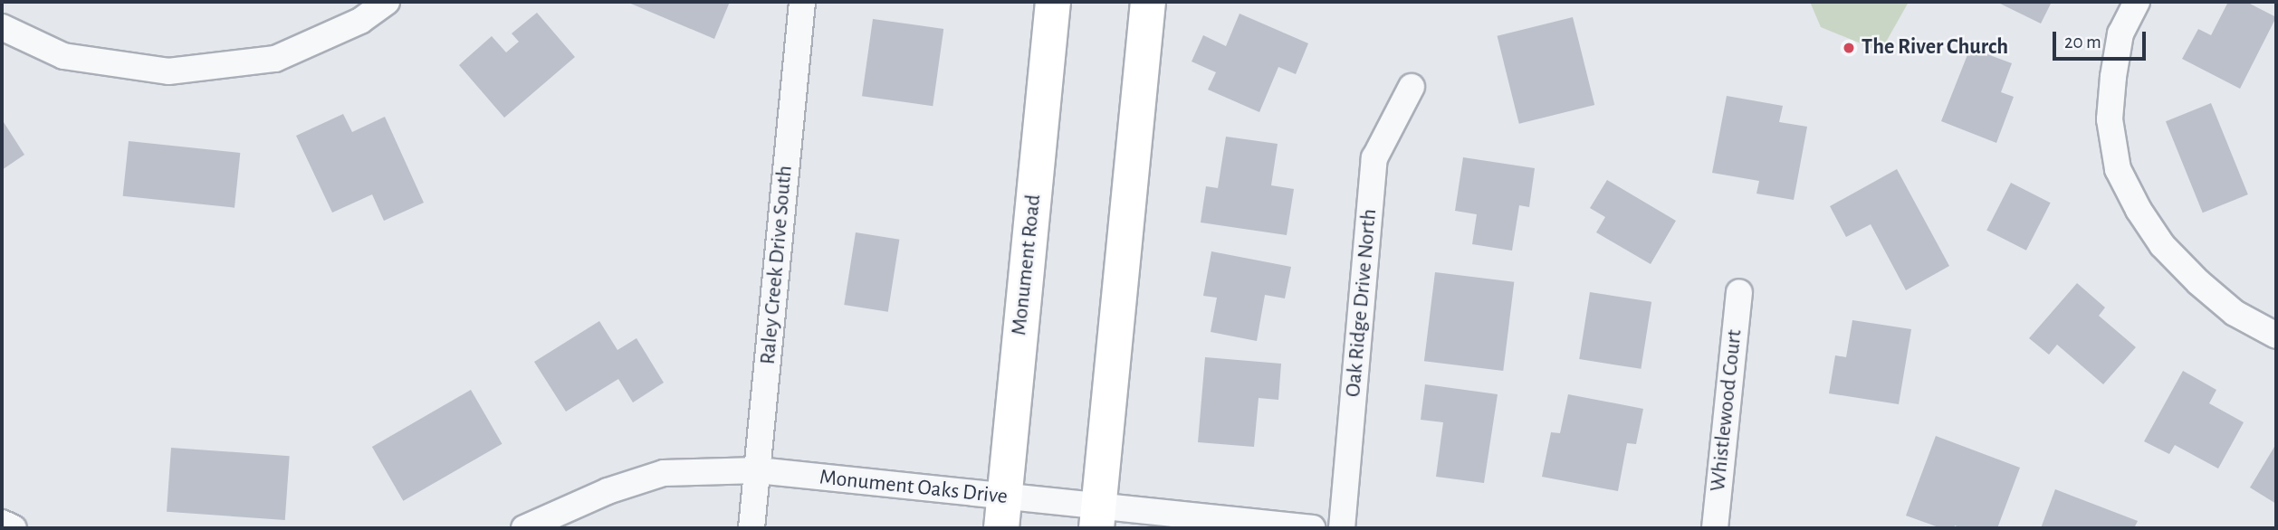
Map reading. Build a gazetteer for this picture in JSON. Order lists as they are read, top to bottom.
{
  "streets": {
    "main road": ["Monument Road"],
    "street": [
      "Raley Creek Drive South",
      "Oak Ridge Drive North",
      "Whistlewood Court",
      "Monument Oaks Drive"
    ]
  },
  "crossings": [
    ["Raley Creek Drive South", "Monument Oaks Drive"],
    ["Monument Road", "Monument Oaks Drive"]
  ],
  "places": ["The River Church"],
  "scale_bar": "20 m"
}
